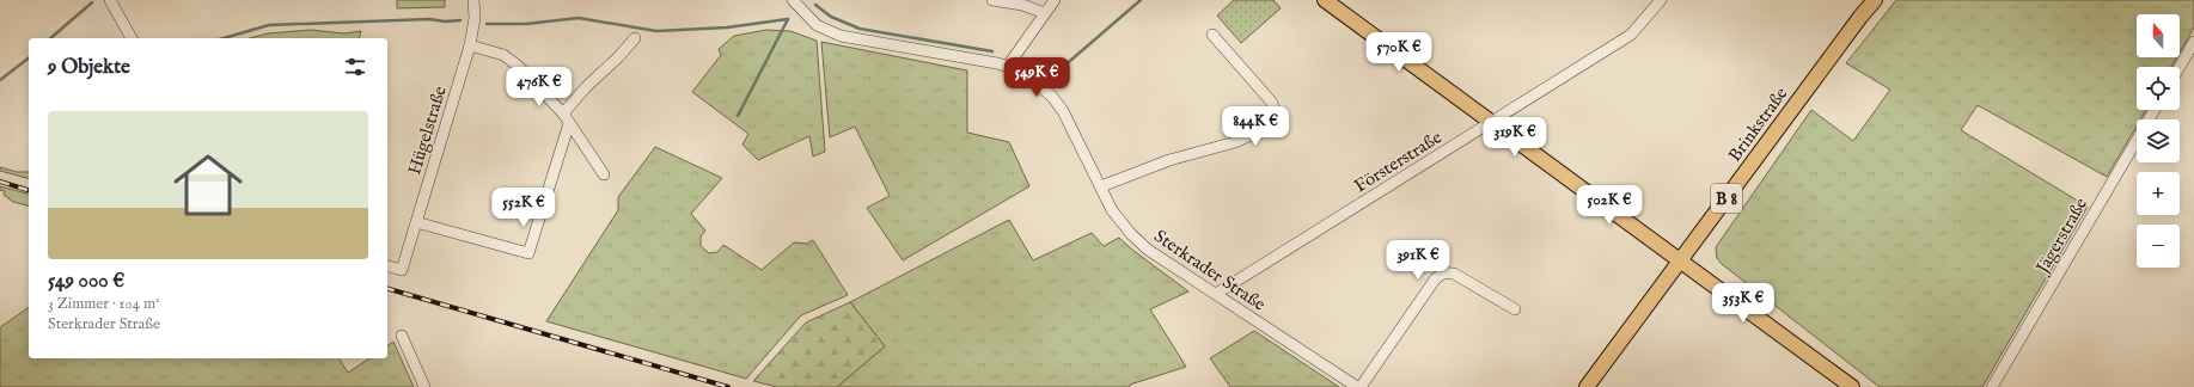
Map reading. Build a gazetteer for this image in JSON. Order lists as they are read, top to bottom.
{
  "streets": {
    "main road": ["Brinkstraße", "B 8"],
    "street": [
      "Hügelstraße",
      "Försterstraße",
      "Jägerstraße",
      "Sterkrader Straße"
    ]
  },
  "crossings": [
    ["Försterstraße", "Sterkrader Straße"]
  ],
  "north": "top",
  "page": {
    "map_buttons": ["+", "−"],
    "price": [
      "570K €",
      "549K €",
      "476K €",
      "844K €",
      "319K €",
      "502K €",
      "552K €",
      "391K €",
      "353K €"
    ],
    "heading": "9 Objekte",
    "list": [
      {
        "name": "549 000 €",
        "note": "3 Zimmer · 104 m² · Sterkrader Straße"
      }
    ]
  }
}
